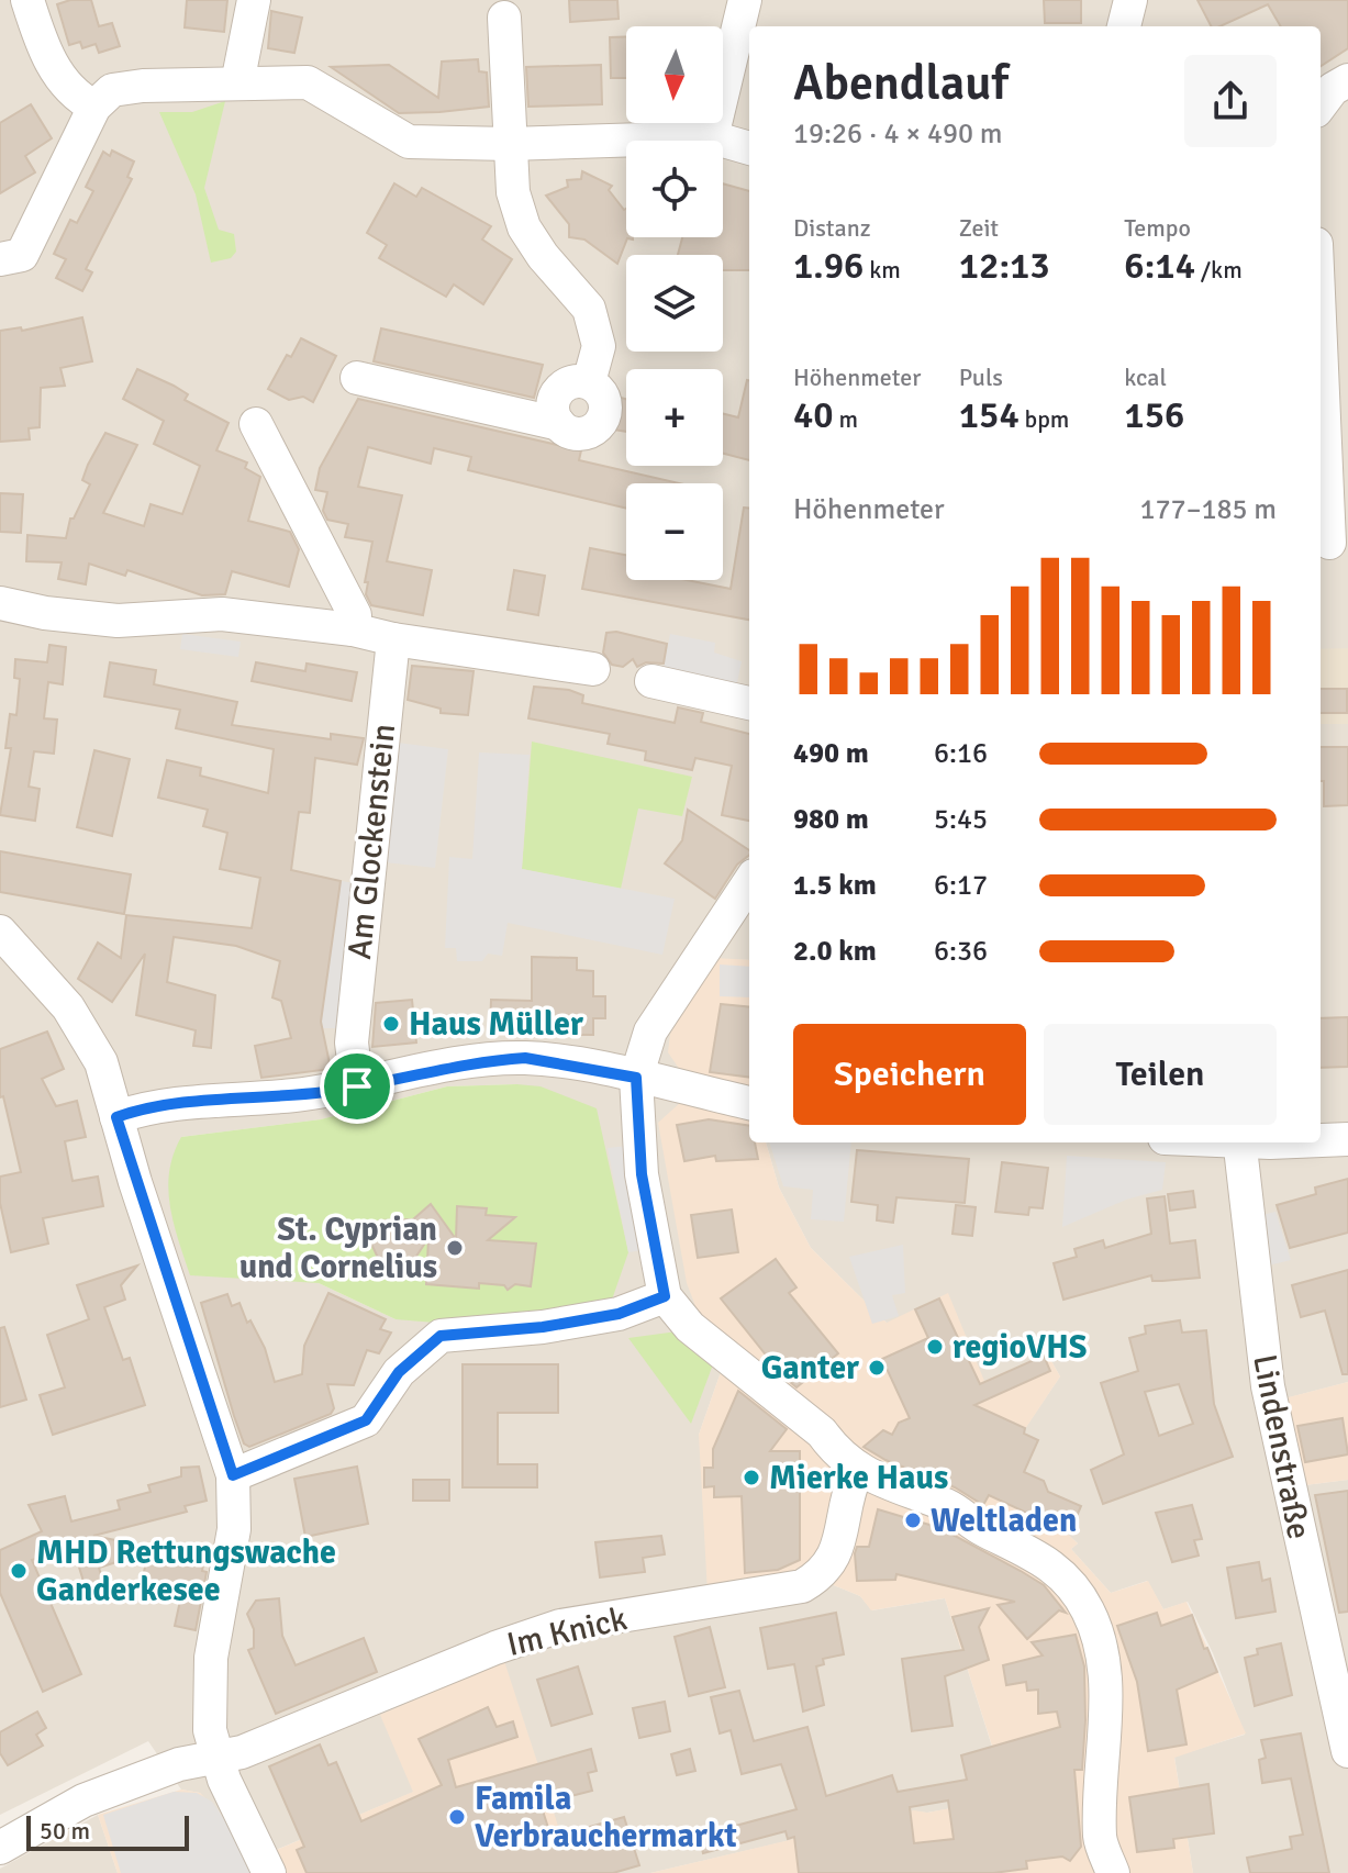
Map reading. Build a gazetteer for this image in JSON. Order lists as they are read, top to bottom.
{
  "streets": {
    "street": ["Am Glockenstein", "Lindenstraße", "Im Knick"]
  },
  "places": [
    "Haus Müller",
    "St. Cyprian und Cornelius",
    "regioVHS",
    "Ganter",
    "Mierke Haus",
    "Weltladen",
    "MHD Rettungswache Ganderkesee",
    "Famila Verbrauchermarkt"
  ],
  "scale_bar": "50 m",
  "north": "bottom",
  "page": {
    "map_buttons": ["+", "−"],
    "heading": ["Abendlauf", "19:26 · 4 × 490 m"],
    "stats": [
      ["Distanz", "1.96 km"],
      ["Zeit", "12:13"],
      ["Tempo", "6:14 /km"],
      ["Höhenmeter", "40 m"],
      ["Puls", "154 bpm"],
      ["kcal", "156"]
    ],
    "chart": ["Höhenmeter", "177–185 m"],
    "list": [
      {
        "name": "490 m",
        "note": "6:16"
      },
      {
        "name": "980 m",
        "note": "5:45"
      },
      {
        "name": "1.5 km",
        "note": "6:17"
      },
      {
        "name": "2.0 km",
        "note": "6:36"
      }
    ],
    "buttons": ["Speichern", "Teilen"],
    "scale": "50 m"
  }
}
